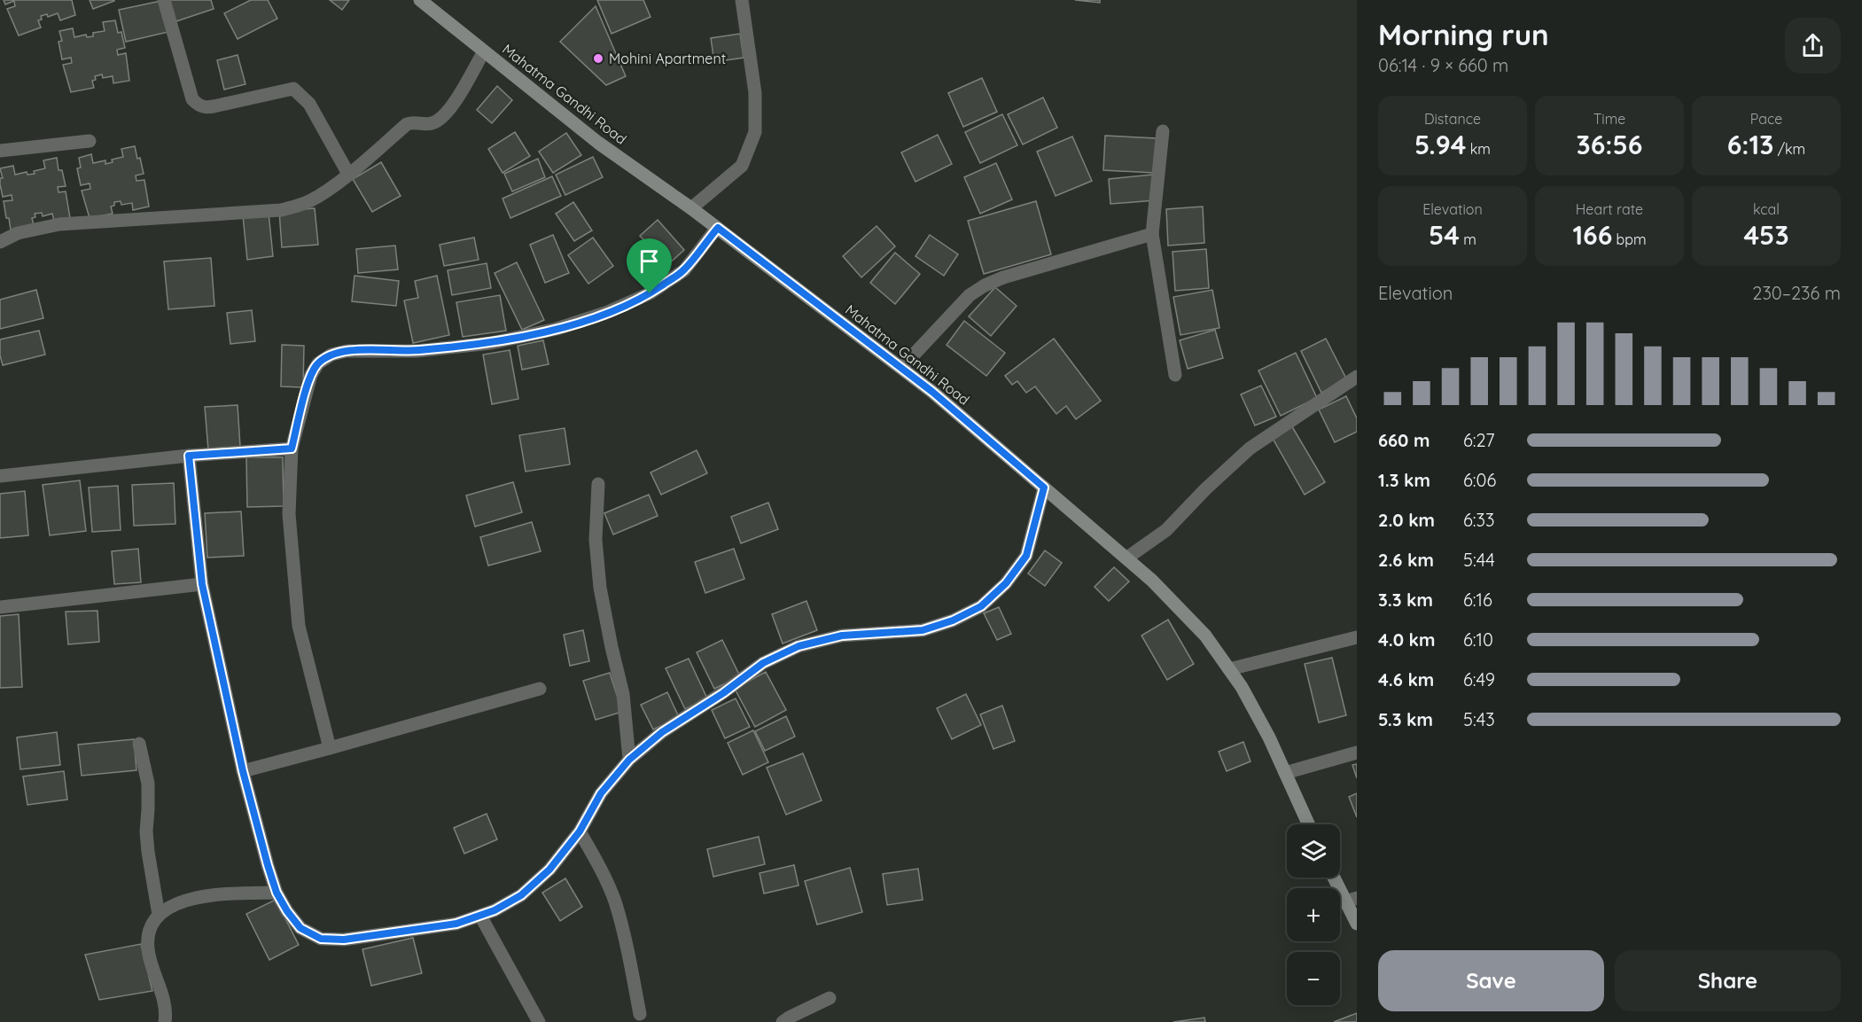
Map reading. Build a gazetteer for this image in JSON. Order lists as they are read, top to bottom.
{
  "streets": {
    "main road": ["Mahatma Gandhi Road"]
  },
  "places": ["Mohini Apartment"],
  "page": {
    "heading": ["Morning run", "06:14 · 9 × 660 m"],
    "stats": [
      ["Distance", "5.94 km"],
      ["Time", "36:56"],
      ["Pace", "6:13 /km"],
      ["Elevation", "54 m"],
      ["Heart rate", "166 bpm"],
      ["kcal", "453"]
    ],
    "chart": ["Elevation", "230–236 m"],
    "list": [
      {
        "name": "660 m",
        "note": "6:27"
      },
      {
        "name": "1.3 km",
        "note": "6:06"
      },
      {
        "name": "2.0 km",
        "note": "6:33"
      },
      {
        "name": "2.6 km",
        "note": "5:44"
      },
      {
        "name": "3.3 km",
        "note": "6:16"
      },
      {
        "name": "4.0 km",
        "note": "6:10"
      },
      {
        "name": "4.6 km",
        "note": "6:49"
      },
      {
        "name": "5.3 km",
        "note": "5:43"
      }
    ],
    "map_buttons": ["+", "−"],
    "buttons": ["Save", "Share"]
  }
}
